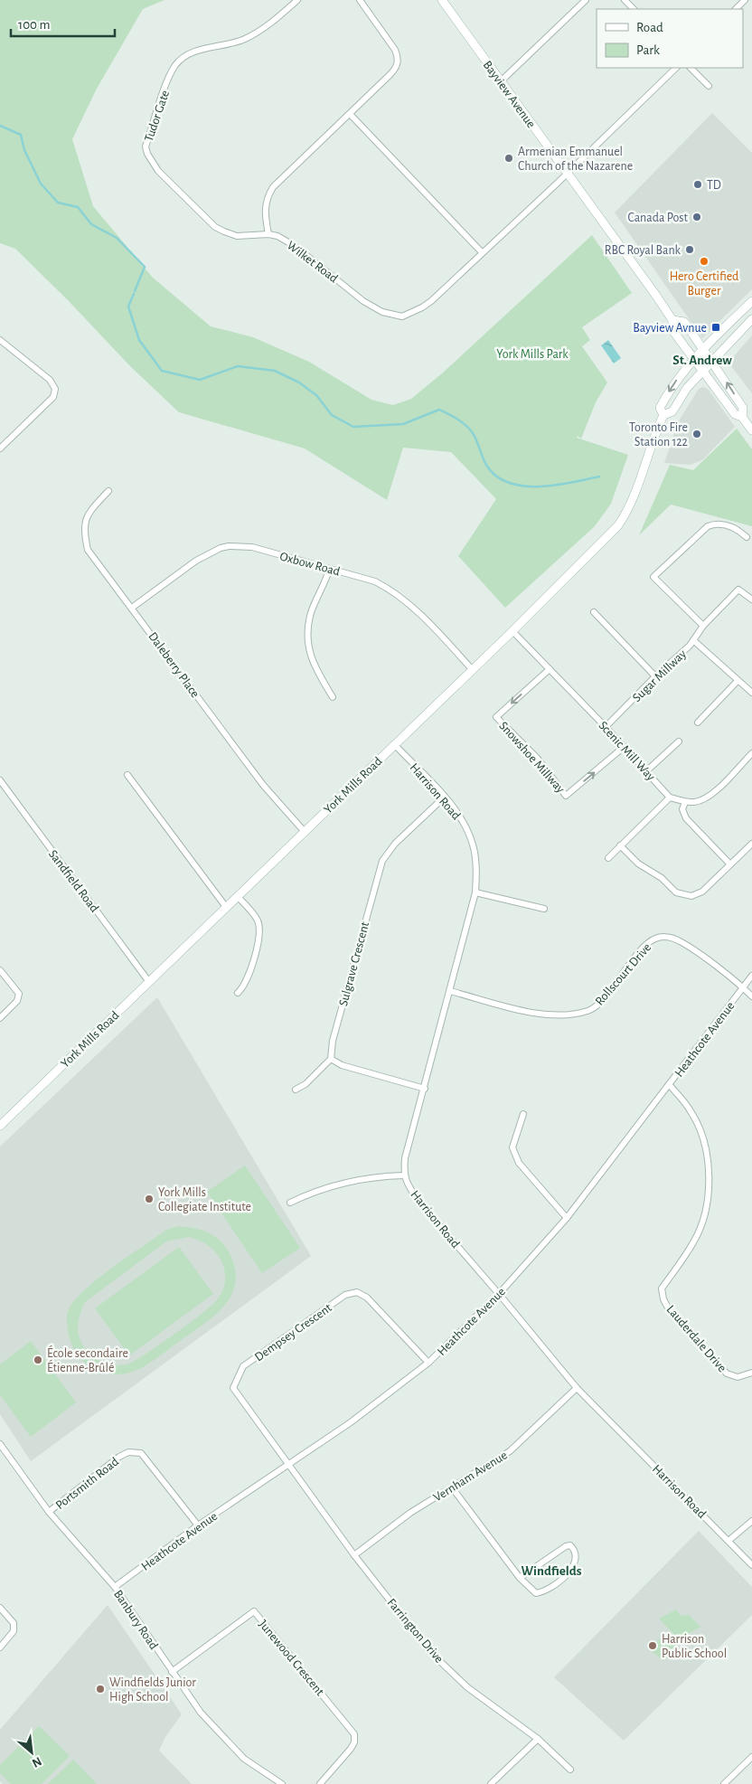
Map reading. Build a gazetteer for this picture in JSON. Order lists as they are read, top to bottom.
{
  "streets": {
    "main road": ["Bayview Avenue", "York Mills Road"],
    "street": [
      "Tudor Gate",
      "Wilket Road",
      "Oxbow Road",
      "Daleberry Place",
      "Sugar Millway",
      "Scenic Mill Way",
      "Snowshoe Millway",
      "Harrison Road",
      "Sandfield Road",
      "Sulgrave Crescent",
      "Rollscourt Drive",
      "Heathcote Avenue",
      "Dempsey Crescent",
      "Lauderdale Drive",
      "Vernham Avenue",
      "Portsmith Road",
      "Banbury Road",
      "Farrington Drive",
      "Junewood Crescent"
    ]
  },
  "crossings": [
    ["Bayview Avenue", "Wilket Road"],
    ["Bayview Avenue", "York Mills Road"],
    ["Tudor Gate", "Wilket Road"],
    ["Oxbow Road", "Daleberry Place"],
    ["Oxbow Road", "York Mills Road"],
    ["Daleberry Place", "York Mills Road"],
    ["Sugar Millway", "Scenic Mill Way"],
    ["Scenic Mill Way", "Snowshoe Millway"],
    ["Scenic Mill Way", "York Mills Road"],
    ["York Mills Road", "Harrison Road"],
    ["York Mills Road", "Sandfield Road"],
    ["Harrison Road", "Sulgrave Crescent"],
    ["Harrison Road", "Rollscourt Drive"],
    ["Harrison Road", "Heathcote Avenue"],
    ["Harrison Road", "Vernham Avenue"],
    ["Rollscourt Drive", "Heathcote Avenue"],
    ["Heathcote Avenue", "Dempsey Crescent"],
    ["Heathcote Avenue", "Lauderdale Drive"],
    ["Heathcote Avenue", "Portsmith Road"],
    ["Heathcote Avenue", "Banbury Road"],
    ["Heathcote Avenue", "Farrington Drive"],
    ["Dempsey Crescent", "Farrington Drive"],
    ["Vernham Avenue", "Farrington Drive"],
    ["Portsmith Road", "Banbury Road"],
    ["Banbury Road", "Junewood Crescent"]
  ],
  "districts": ["St. Andrew", "Windfields"],
  "parks": ["York Mills Park"],
  "places": {
    "other": [
      "Armenian Emmanuel Church of the Nazarene",
      "TD",
      "Canada Post",
      "RBC Royal Bank",
      "Hero Certified Burger",
      "Toronto Fire Station 122",
      "York Mills Collegiate Institute",
      "École secondaire Étienne-Brûlé",
      "Harrison Public School",
      "Windfields Junior High School"
    ],
    "transit": ["Bayview Avnue"]
  },
  "legend": ["Road", "Park"],
  "scale_bar": "100 m",
  "north": "bottom right"
}
